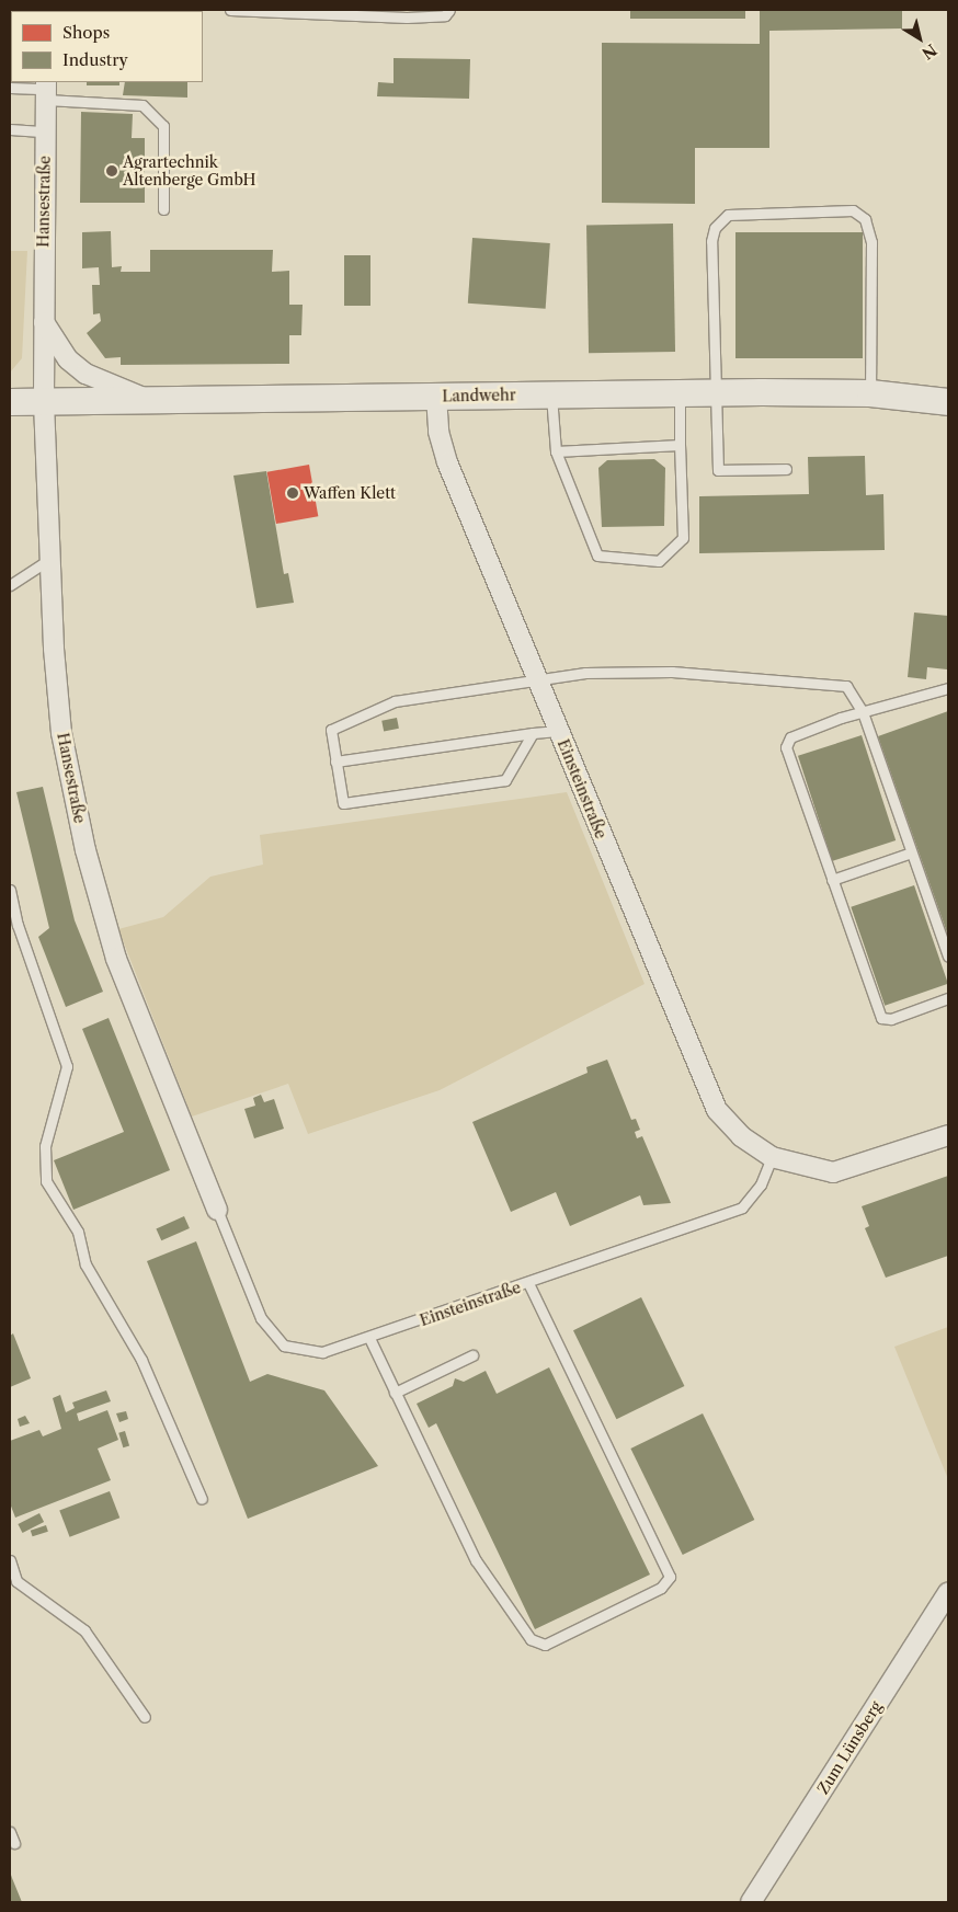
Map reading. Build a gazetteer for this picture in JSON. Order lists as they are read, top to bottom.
{
  "streets": {
    "main road": ["Landwehr"],
    "street": ["Hansestraße", "Einsteinstraße", "Zum Lünsberg"]
  },
  "crossings": [
    ["Hansestraße", "Landwehr"],
    ["Hansestraße", "Einsteinstraße"],
    ["Landwehr", "Einsteinstraße"]
  ],
  "places": ["Agrartechnik Altenberge GmbH", "Waffen Klett"],
  "legend": ["Shops", "Industry"],
  "north": "bottom right"
}
